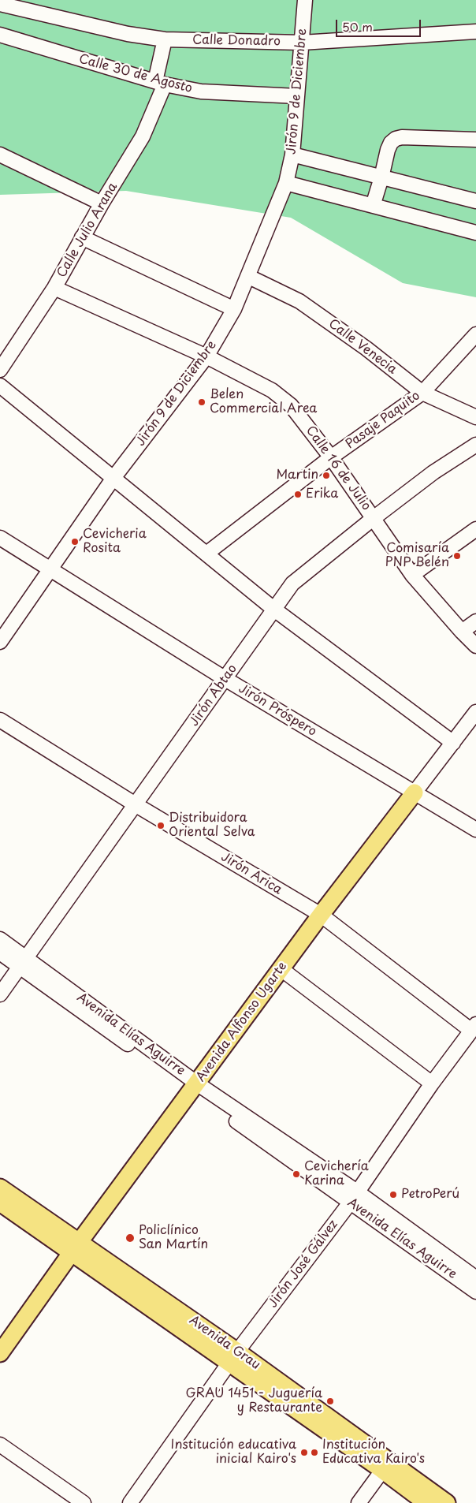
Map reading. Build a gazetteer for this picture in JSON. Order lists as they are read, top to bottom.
{
  "streets": {
    "main road": ["Avenida Alfonso Ugarte", "Avenida Grau"],
    "street": [
      "Calle Donadro",
      "Calle 30 de Agosto",
      "Jirón 9 de Diciembre",
      "Calle Julio Arana",
      "Calle Venecia",
      "Pasaje Paquito",
      "Calle 16 de Julio",
      "Jirón Abtao",
      "Jirón Próspero",
      "Jirón Arica",
      "Avenida Elías Aguirre",
      "Jirón José Gálvez"
    ]
  },
  "crossings": [
    ["Calle Donadro", "Jirón 9 de Diciembre"],
    ["Calle Donadro", "Calle Julio Arana"],
    ["Calle 30 de Agosto", "Jirón 9 de Diciembre"],
    ["Calle 30 de Agosto", "Calle Julio Arana"],
    ["Jirón 9 de Diciembre", "Calle Venecia"],
    ["Jirón 9 de Diciembre", "Calle 16 de Julio"],
    ["Jirón 9 de Diciembre", "Jirón Próspero"],
    ["Calle Julio Arana", "Calle 16 de Julio"],
    ["Calle Venecia", "Pasaje Paquito"],
    ["Pasaje Paquito", "Calle 16 de Julio"],
    ["Calle 16 de Julio", "Jirón Abtao"],
    ["Jirón Abtao", "Jirón Próspero"],
    ["Jirón Abtao", "Jirón Arica"],
    ["Jirón Abtao", "Avenida Elías Aguirre"],
    ["Jirón Próspero", "Avenida Alfonso Ugarte"],
    ["Jirón Arica", "Avenida Alfonso Ugarte"],
    ["Jirón Arica", "Jirón José Gálvez"],
    ["Avenida Alfonso Ugarte", "Avenida Elías Aguirre"],
    ["Avenida Alfonso Ugarte", "Avenida Grau"],
    ["Avenida Elías Aguirre", "Jirón José Gálvez"],
    ["Jirón José Gálvez", "Avenida Grau"]
  ],
  "places": [
    "Belen Commercial Area",
    "Martin",
    "Erika",
    "Cevicheria Rosita",
    "Comisaría PNP Belén",
    "Distribuidora Oriental Selva",
    "Cevichería Karina",
    "PetroPerú",
    "Policlínico San Martín",
    "GRAU 1451 - Juguería y Restaurante",
    "Institución educativa inicial Kairo's",
    "Institución Educativa Kairo's"
  ],
  "scale_bar": "50 m"
}
